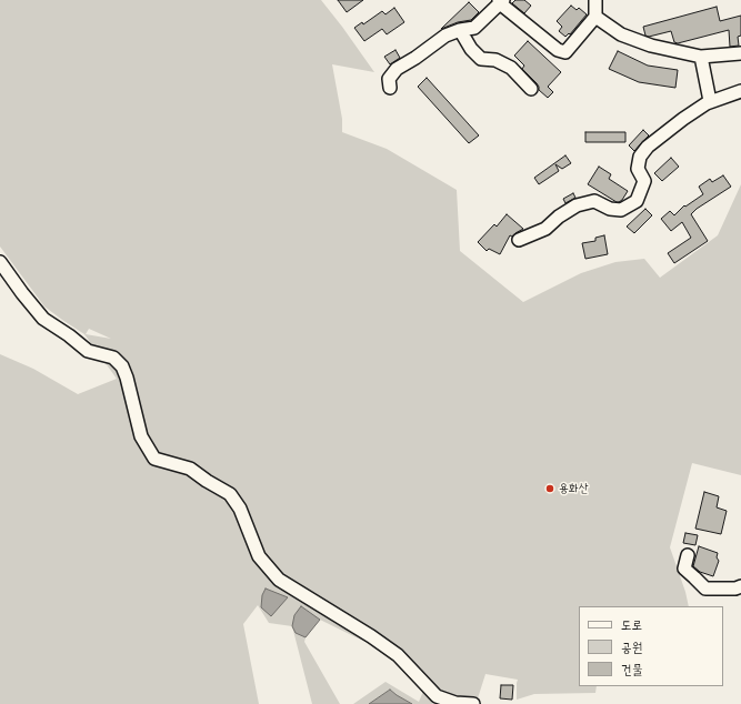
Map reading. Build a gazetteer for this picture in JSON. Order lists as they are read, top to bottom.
{
  "places": ["용화산"],
  "legend": ["도로", "공원", "건물"]
}
